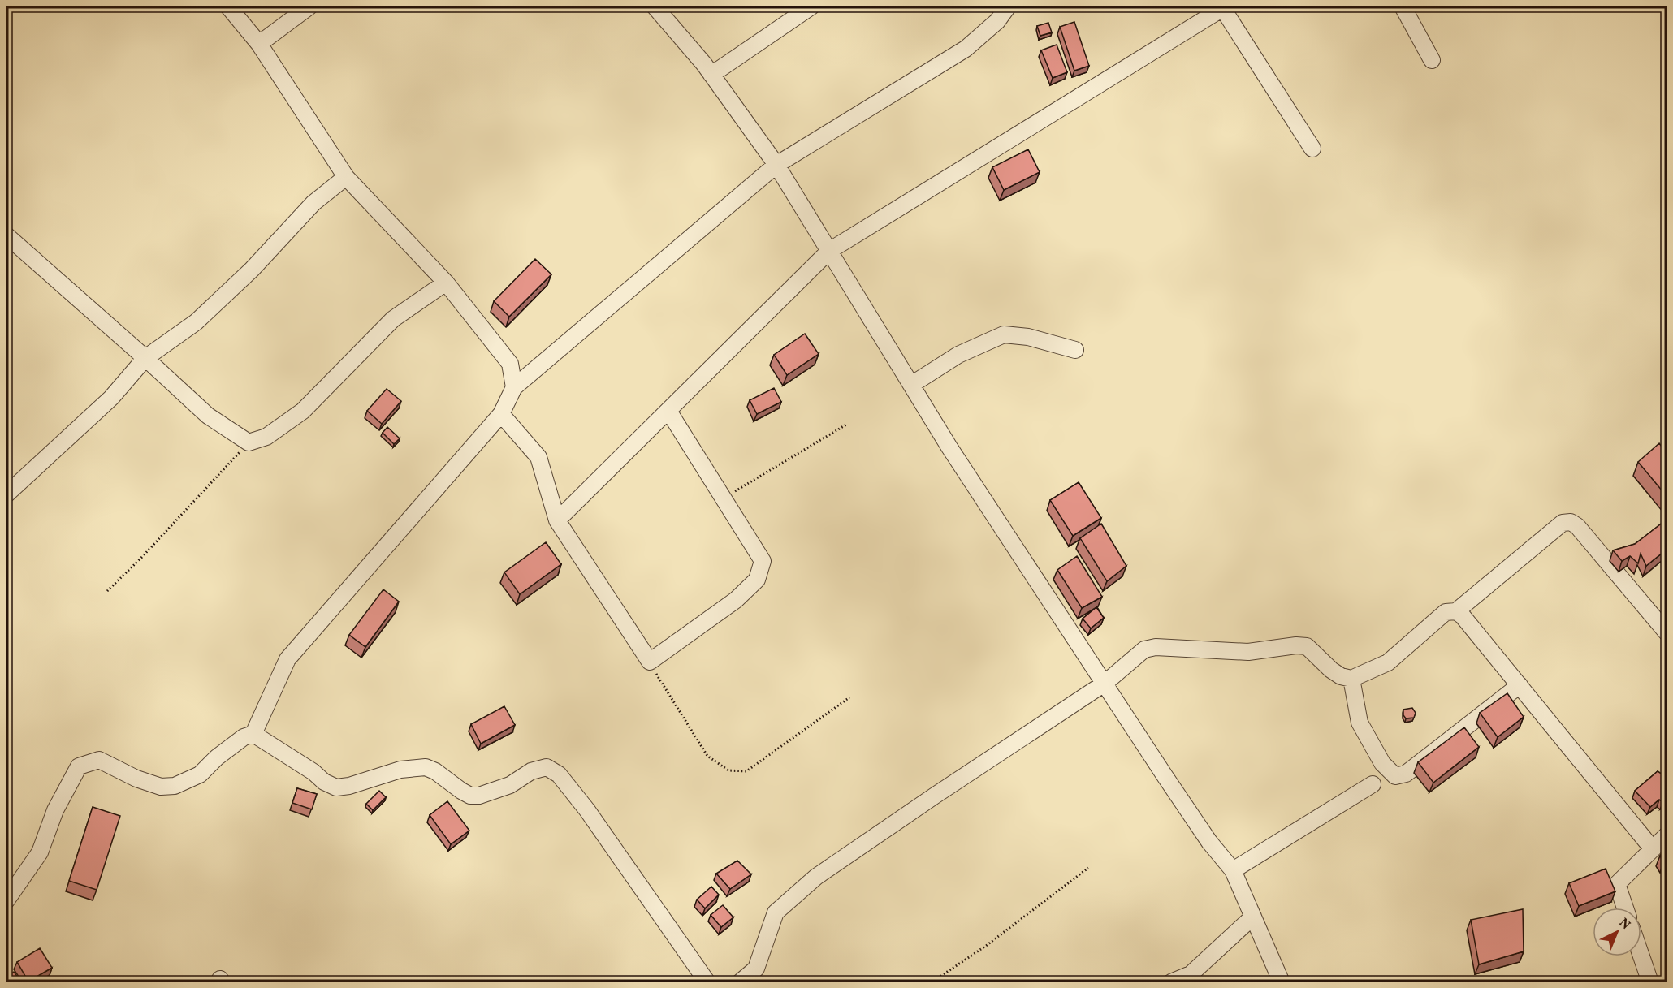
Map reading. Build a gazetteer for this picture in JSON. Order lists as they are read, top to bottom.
{
  "north": "top right"
}
